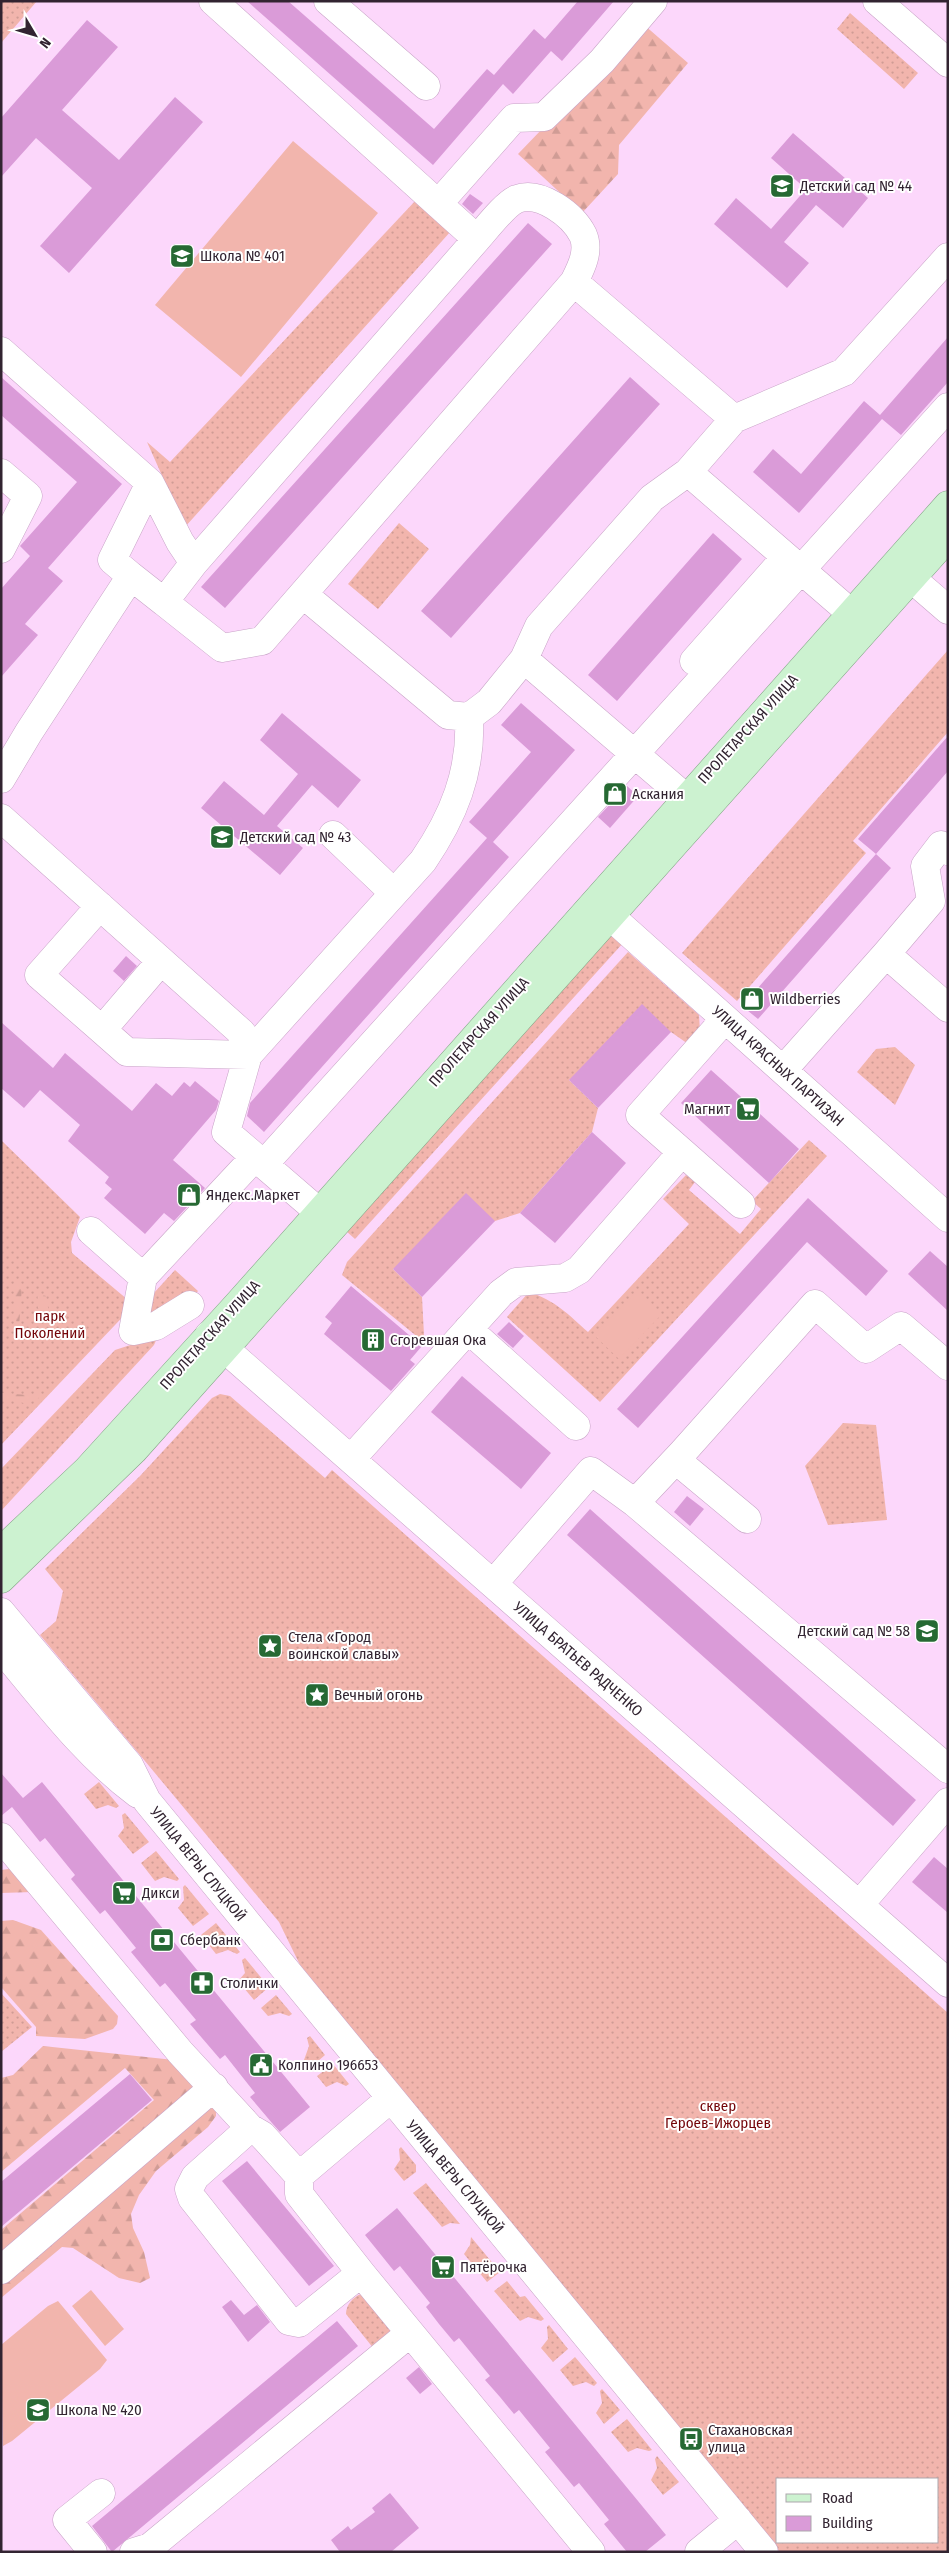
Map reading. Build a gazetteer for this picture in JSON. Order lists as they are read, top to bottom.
{
  "streets": {
    "main road": ["ПРОЛЕТАРСКАЯ УЛИЦА"],
    "street": ["УЛИЦА КРАСНЫХ ПАРТИЗАН", "УЛИЦА БРАТЬЕВ РАДЧЕНКО", "УЛИЦА ВЕРЫ СЛУЦКОЙ"]
  },
  "crossings": [
    ["ПРОЛЕТАРСКАЯ УЛИЦА", "УЛИЦА КРАСНЫХ ПАРТИЗАН"],
    ["ПРОЛЕТАРСКАЯ УЛИЦА", "УЛИЦА БРАТЬЕВ РАДЧЕНКО"]
  ],
  "parks": ["парк Поколений", "сквер Героев-Ижорцев"],
  "places": {
    "school or university": [
      "Детский сад № 44",
      "Школа № 401",
      "Детский сад № 43",
      "Детский сад № 58",
      "Школа № 420"
    ],
    "shop": ["Аскания", "Wildberries", "Яндекс.Маркет"],
    "supermarket": ["Магнит", "Дикси", "Пятёрочка"],
    "building": ["Сгоревшая Ока"],
    "place": ["Стела «Город воинской славы»", "Вечный огонь"],
    "bank": ["Сбербанк"],
    "pharmacy": ["Столички"],
    "public building": ["Колпино 196653"],
    "bus stop": ["Стахановская улица"]
  },
  "legend": ["Road", "Building"],
  "north": "bottom right"
}
